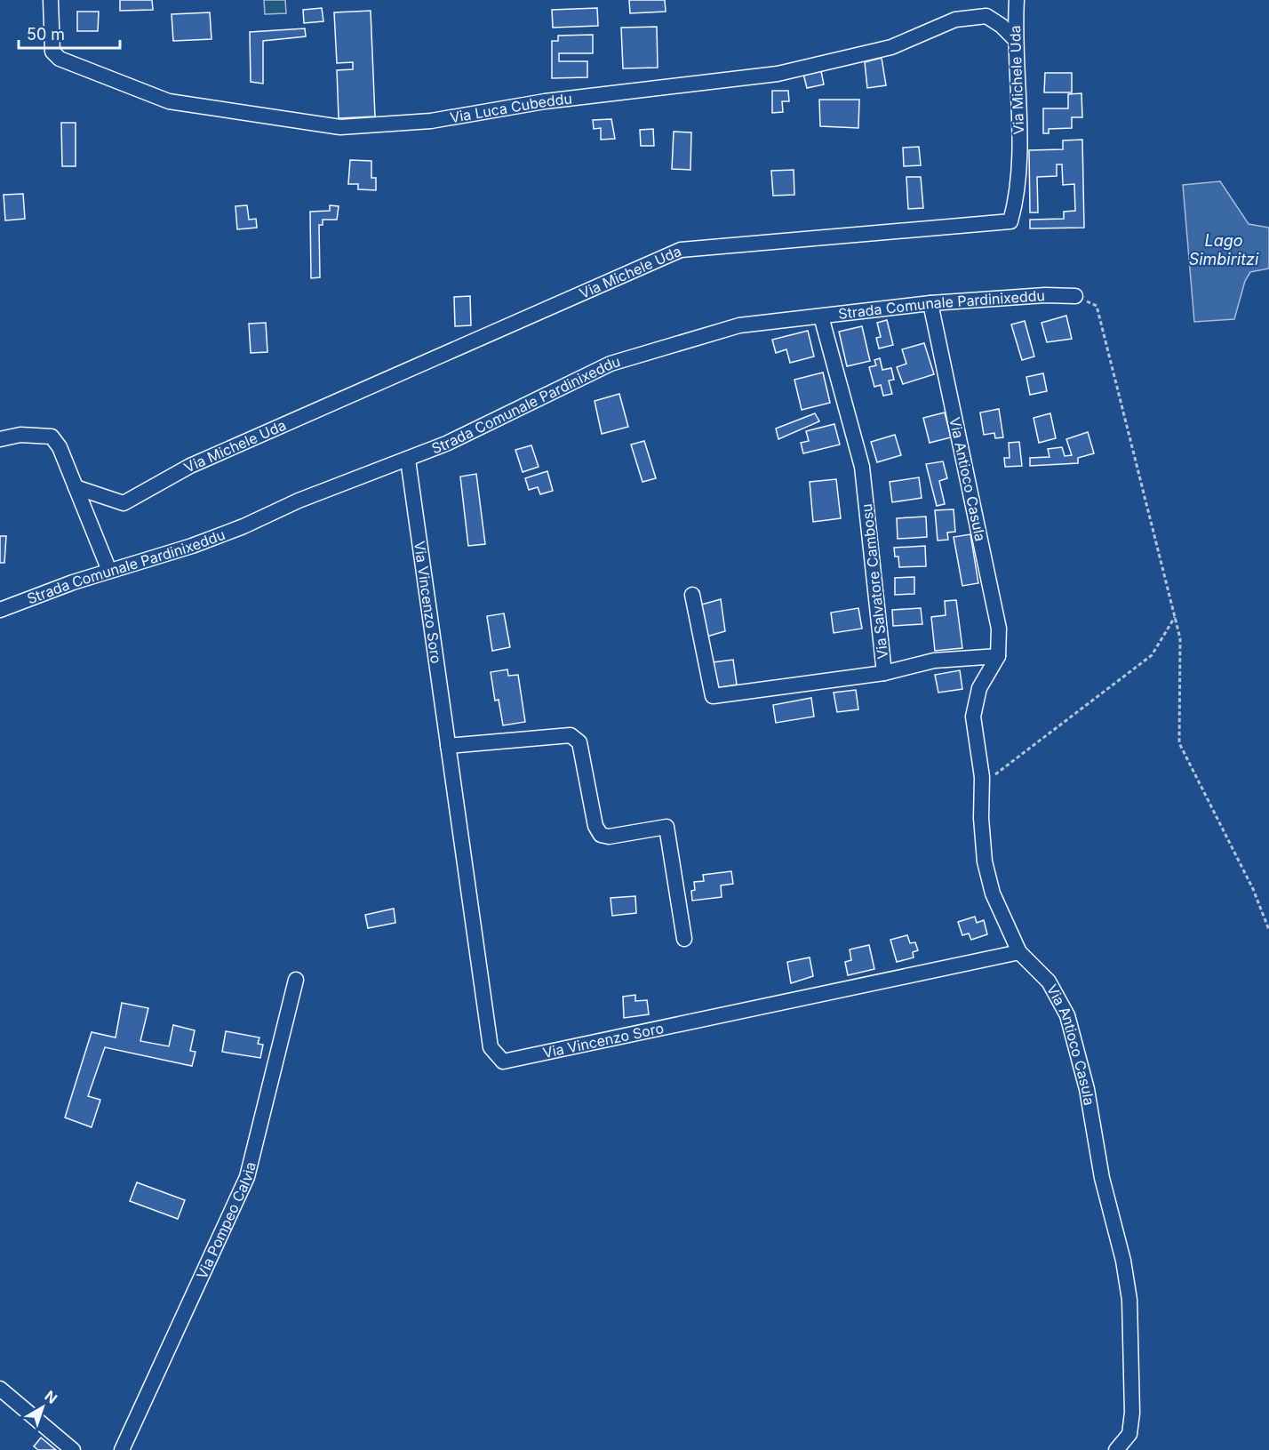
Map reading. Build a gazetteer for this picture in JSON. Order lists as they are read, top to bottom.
{
  "streets": {
    "street": [
      "Via Michele Uda",
      "Via Luca Cubeddu",
      "Strada Comunale Pardinixeddu",
      "Via Antioco Casula",
      "Via Salvatore Cambosu",
      "Via Vincenzo Soro",
      "Via Pompeo Calvia"
    ]
  },
  "crossings": [
    ["Via Michele Uda", "Via Luca Cubeddu"],
    ["Strada Comunale Pardinixeddu", "Via Antioco Casula"],
    ["Strada Comunale Pardinixeddu", "Via Salvatore Cambosu"],
    ["Strada Comunale Pardinixeddu", "Via Vincenzo Soro"],
    ["Via Antioco Casula", "Via Vincenzo Soro"]
  ],
  "water": ["Lago Simbiritzi"],
  "scale_bar": "50 m",
  "north": "top right"
}
